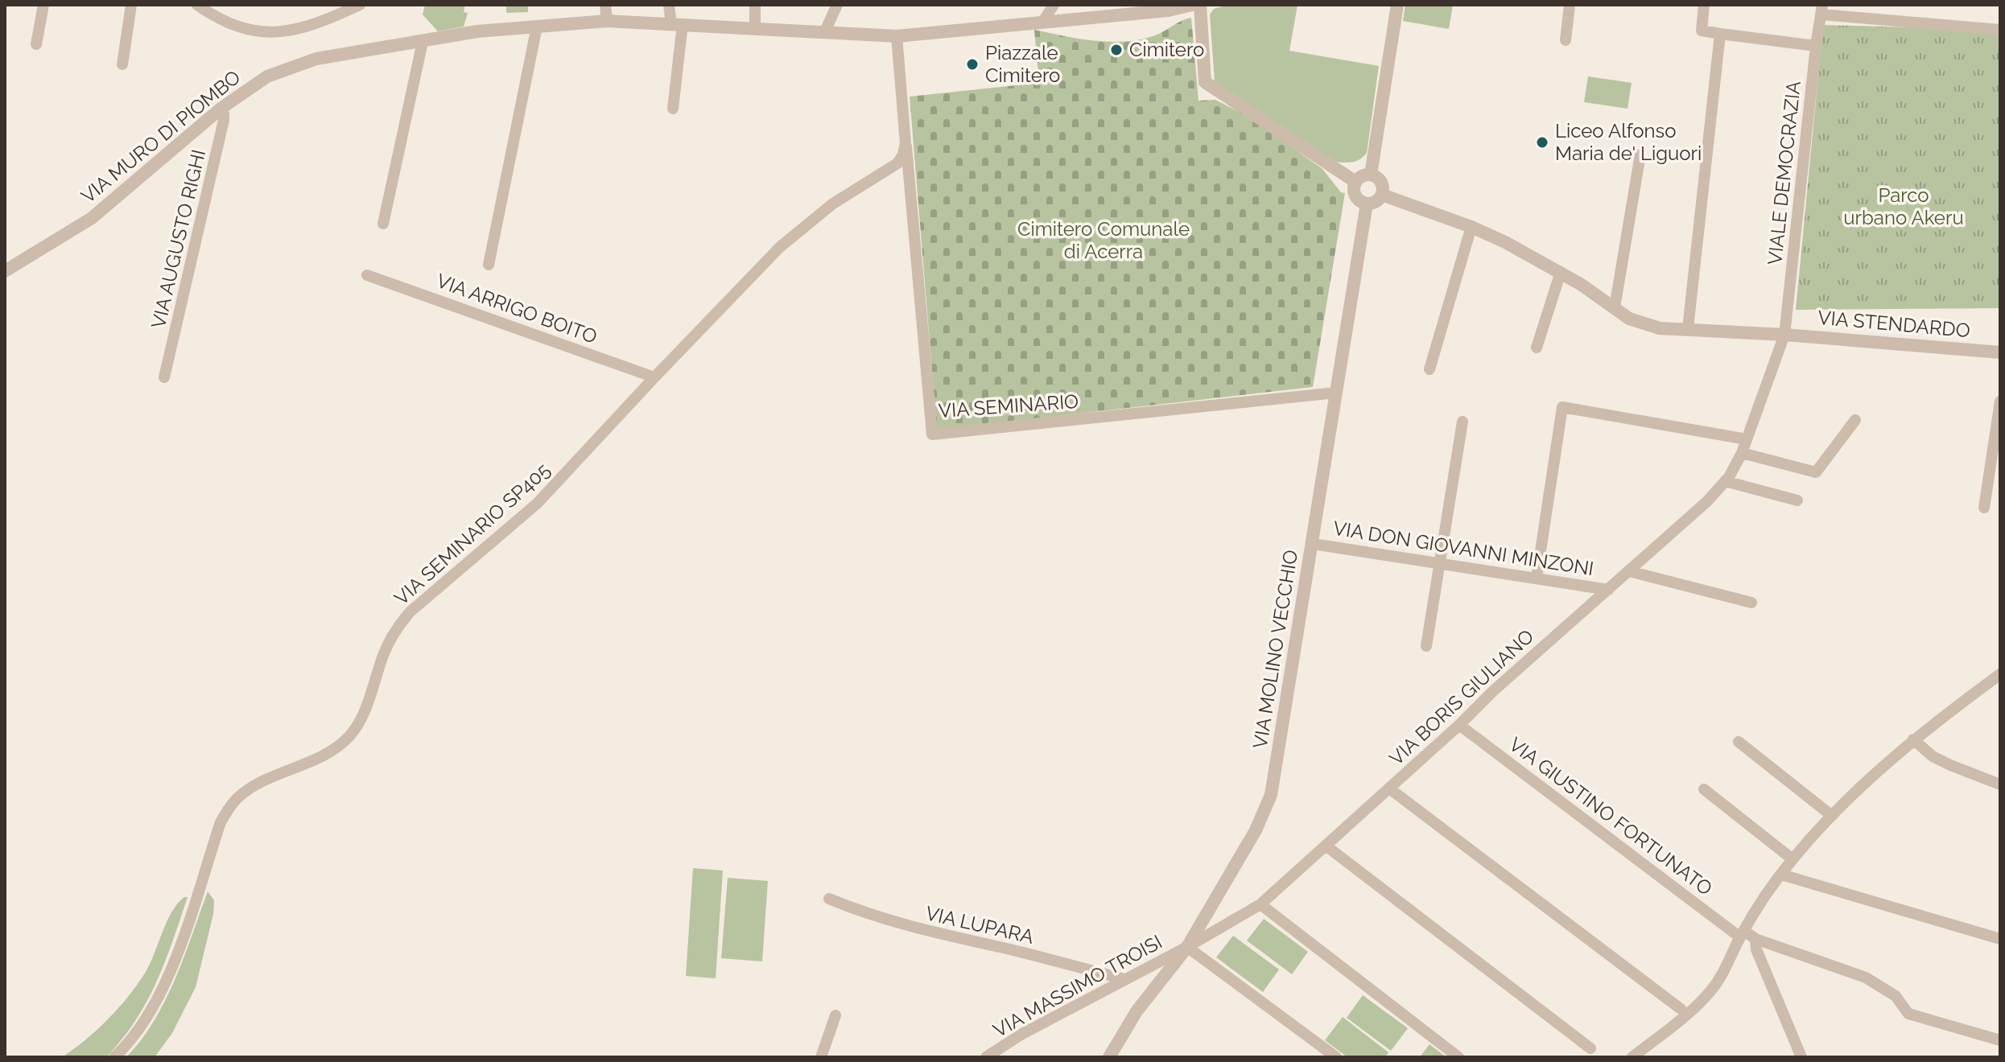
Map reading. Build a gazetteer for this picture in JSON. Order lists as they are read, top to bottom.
{
  "streets": {
    "street": [
      "VIA MURO DI PIOMBO",
      "VIALE DEMOCRAZIA",
      "VIA AUGUSTO RIGHI",
      "VIA ARRIGO BOITO",
      "VIA STENDARDO",
      "VIA SEMINARIO",
      "VIA SEMINARIO SP405",
      "VIA DON GIOVANNI MINZONI",
      "VIA MOLINO VECCHIO",
      "VIA BORIS GIULIANO",
      "VIA GIUSTINO FORTUNATO",
      "VIA LUPARA",
      "VIA MASSIMO TROISI"
    ]
  },
  "crossings": [
    ["VIA MURO DI PIOMBO", "VIA AUGUSTO RIGHI"],
    ["VIALE DEMOCRAZIA", "VIA STENDARDO"],
    ["VIALE DEMOCRAZIA", "VIA BORIS GIULIANO"],
    ["VIA ARRIGO BOITO", "VIA SEMINARIO SP405"],
    ["VIA STENDARDO", "VIA MOLINO VECCHIO"],
    ["VIA STENDARDO", "VIA BORIS GIULIANO"],
    ["VIA SEMINARIO", "VIA SEMINARIO SP405"],
    ["VIA SEMINARIO", "VIA MOLINO VECCHIO"],
    ["VIA DON GIOVANNI MINZONI", "VIA MOLINO VECCHIO"],
    ["VIA DON GIOVANNI MINZONI", "VIA BORIS GIULIANO"],
    ["VIA MOLINO VECCHIO", "VIA BORIS GIULIANO"],
    ["VIA MOLINO VECCHIO", "VIA MASSIMO TROISI"],
    ["VIA BORIS GIULIANO", "VIA GIUSTINO FORTUNATO"],
    ["VIA BORIS GIULIANO", "VIA MASSIMO TROISI"],
    ["VIA LUPARA", "VIA MASSIMO TROISI"]
  ],
  "parks": ["Parco urbano Akeru", "Cimitero Comunale di Acerra"],
  "places": ["Cimitero", "Piazzale Cimitero", "Liceo Alfonso Maria de' Liguori"]
}
